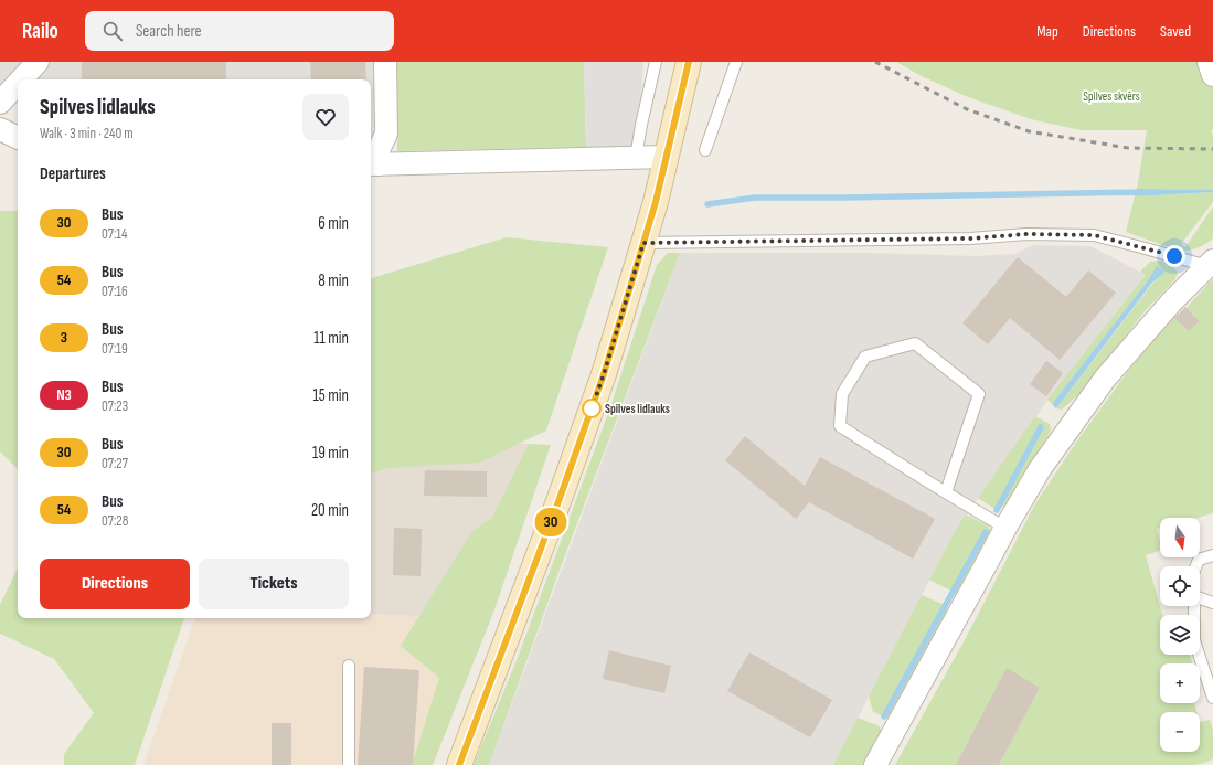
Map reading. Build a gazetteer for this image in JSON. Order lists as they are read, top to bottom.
{
  "parks": ["Spilves skvērs"],
  "places": ["Spilves lidlauks"],
  "lines": ["bus line 30"],
  "north": "bottom",
  "page": {
    "header": "Railo",
    "search": "Search here",
    "nav": ["Map", "Directions", "Saved"],
    "on_map": "30",
    "heading": [
      ["Spilves lidlauks", "Walk · 3 min · 240 m"],
      "Departures"
    ],
    "list": [
      {
        "mark": "30",
        "name": "Bus",
        "note": "07:14",
        "value": "6 min"
      },
      {
        "mark": "54",
        "name": "Bus",
        "note": "07:16",
        "value": "8 min"
      },
      {
        "mark": "3",
        "name": "Bus",
        "note": "07:19",
        "value": "11 min"
      },
      {
        "mark": "N3",
        "name": "Bus",
        "note": "07:23",
        "value": "15 min"
      },
      {
        "mark": "30",
        "name": "Bus",
        "note": "07:27",
        "value": "19 min"
      },
      {
        "mark": "54",
        "name": "Bus",
        "note": "07:28",
        "value": "20 min"
      }
    ],
    "map_buttons": ["+", "−"],
    "buttons": ["Directions", "Tickets"]
  }
}
